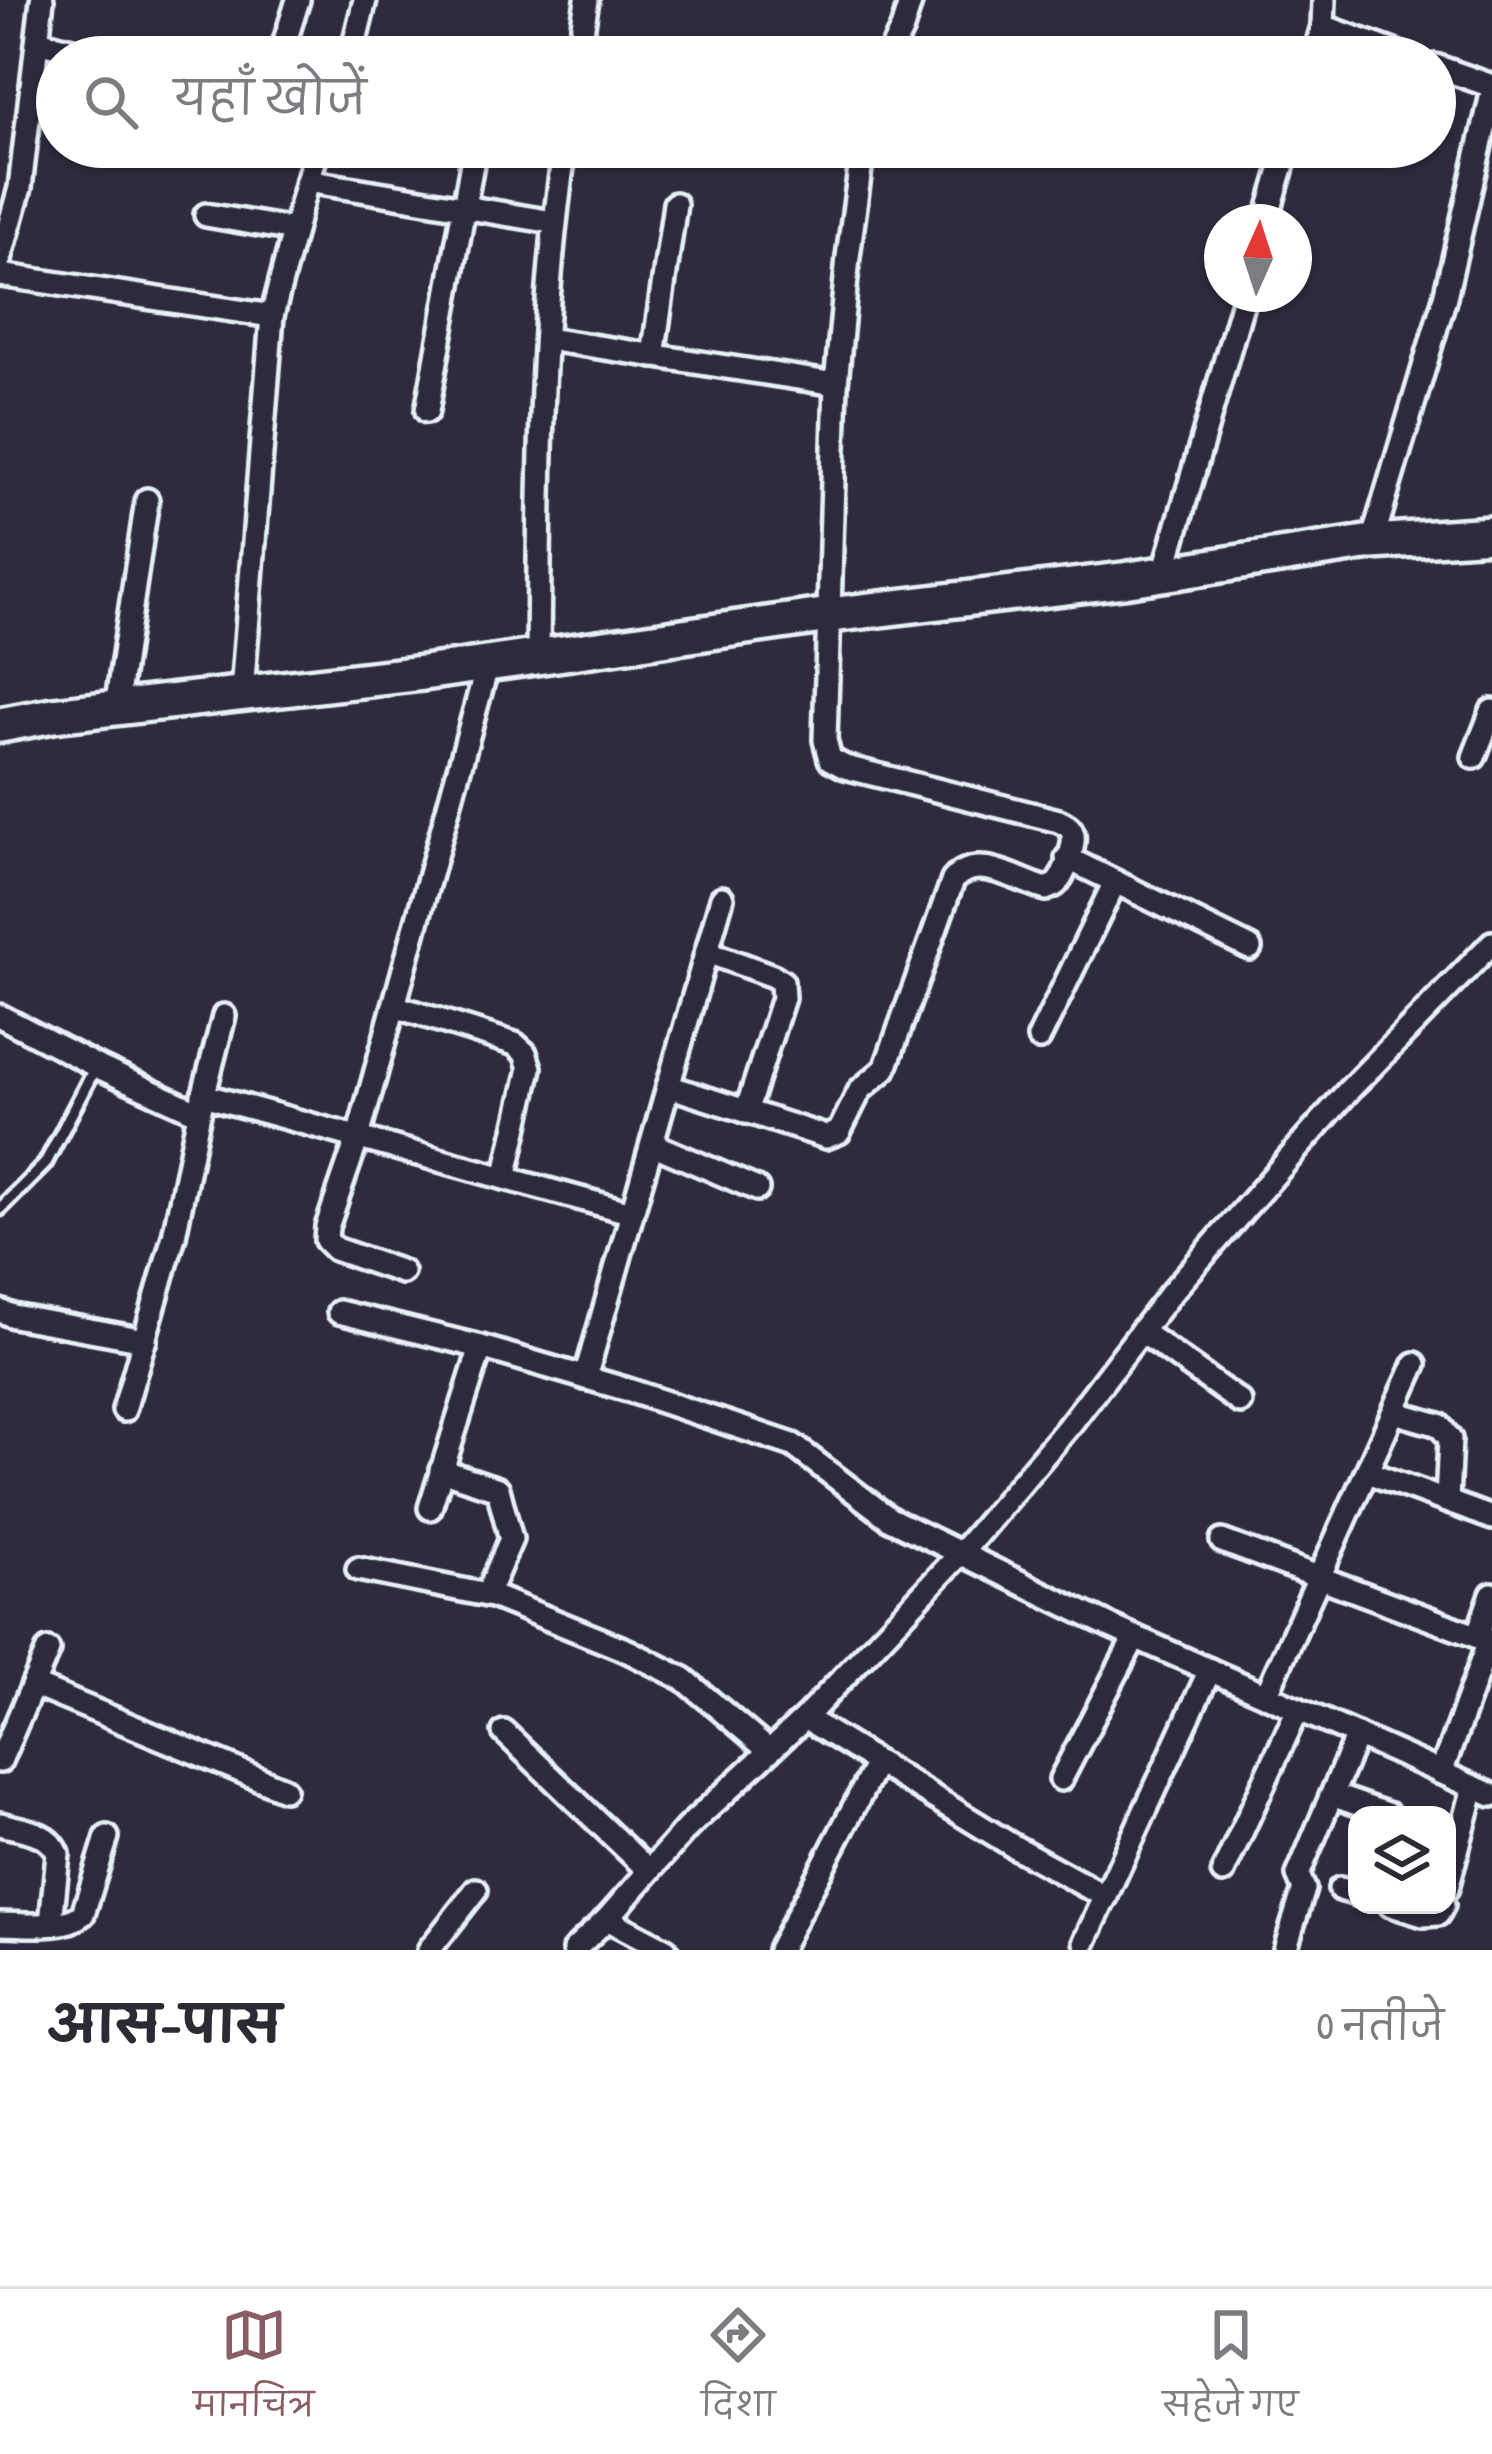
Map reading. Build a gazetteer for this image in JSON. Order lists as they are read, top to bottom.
{
  "north": "top",
  "page": {
    "search": "यहाँ खोजें",
    "heading": ["आस-पास", "0 नतीजे"],
    "nav": ["मानचित्र", "दिशा", "सहेजे गए"]
  }
}
